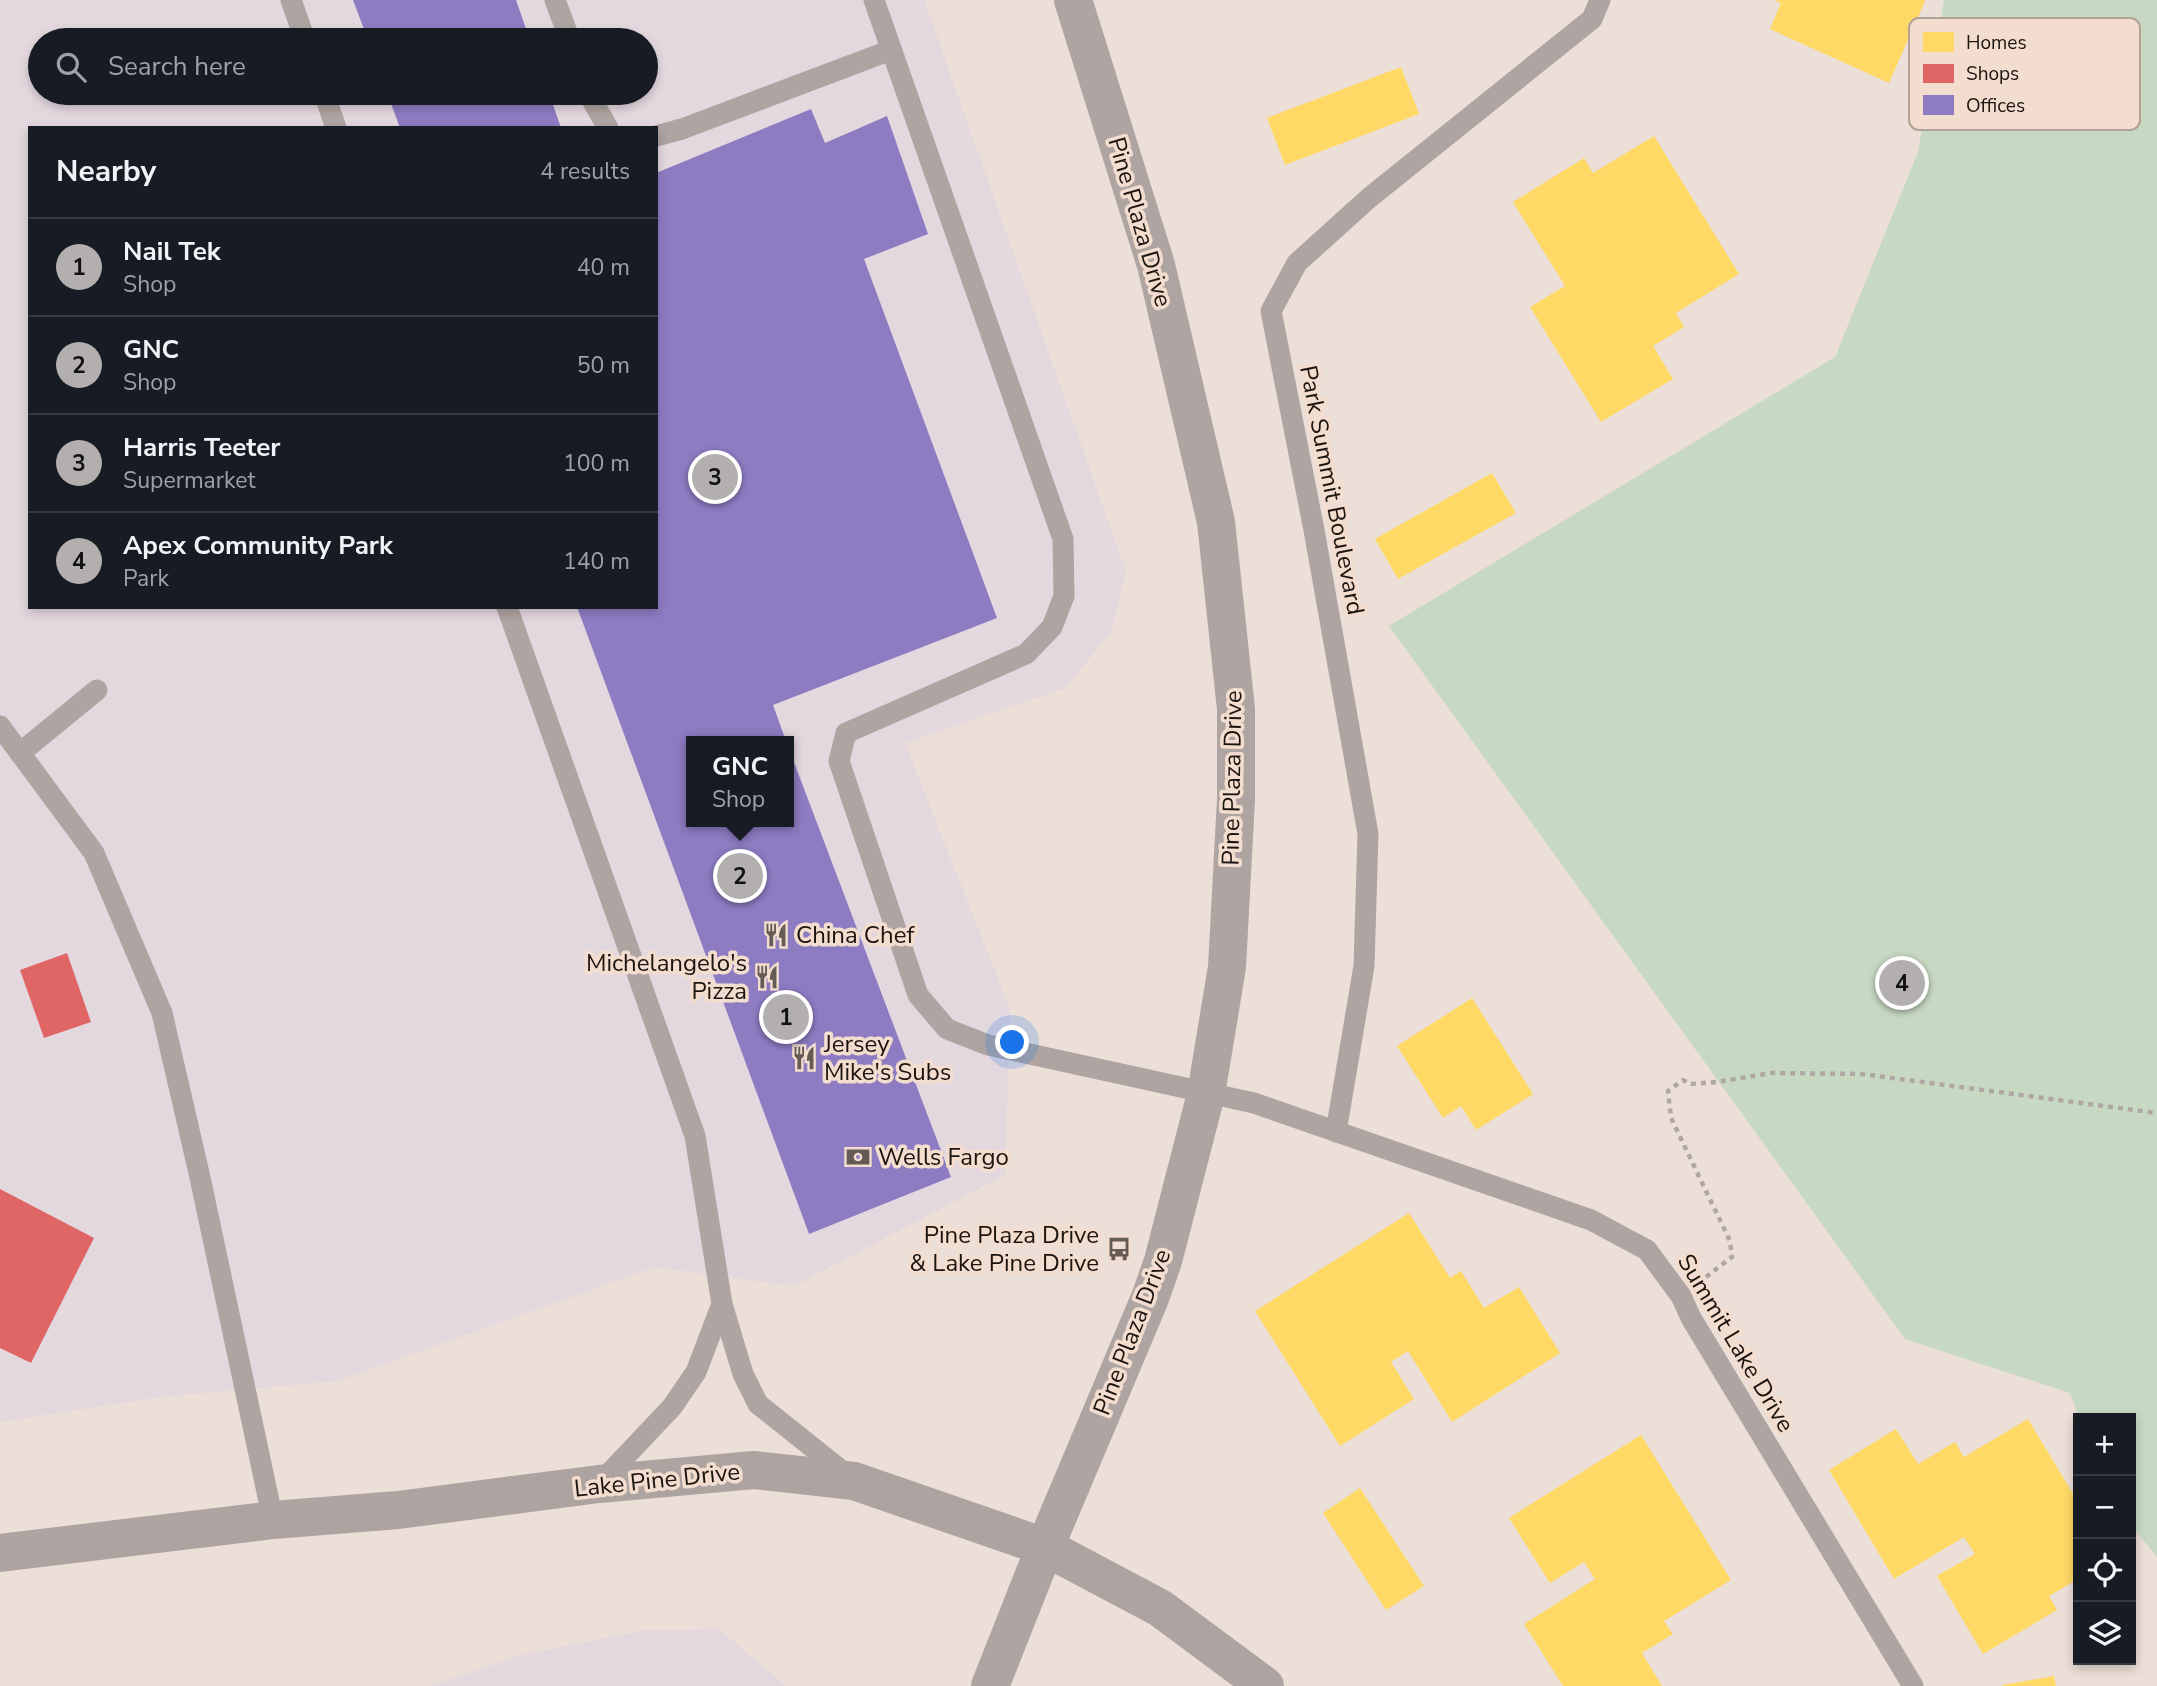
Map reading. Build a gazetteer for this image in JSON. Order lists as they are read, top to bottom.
{
  "streets": {
    "main road": ["Lake Pine Drive"],
    "street": ["Pine Plaza Drive"],
    "lane": ["Park Summit Boulevard", "Summit Lake Drive"]
  },
  "crossings": [
    ["Pine Plaza Drive", "Summit Lake Drive"],
    ["Pine Plaza Drive", "Lake Pine Drive"],
    ["Park Summit Boulevard", "Summit Lake Drive"]
  ],
  "places": {
    "restaurant": ["China Chef", "Michelangelo's Pizza", "Jersey Mike's Subs"],
    "bank": ["Wells Fargo"],
    "bus stop": ["Pine Plaza Drive & Lake Pine Drive"]
  },
  "legend": ["Homes", "Shops", "Offices"],
  "page": {
    "search": "Search here",
    "heading": ["Nearby", "4 results"],
    "list": [
      {
        "mark": "1",
        "name": "Nail Tek",
        "note": "Shop",
        "value": "40 m"
      },
      {
        "mark": "2",
        "name": "GNC",
        "note": "Shop",
        "value": "50 m"
      },
      {
        "mark": "3",
        "name": "Harris Teeter",
        "note": "Supermarket",
        "value": "100 m"
      },
      {
        "mark": "4",
        "name": "Apex Community Park",
        "note": "Park",
        "value": "140 m"
      }
    ],
    "pins": [
      "3",
      "2",
      "4",
      "1"
    ],
    "popup": ["GNC", "Shop"],
    "map_buttons": ["+", "−"]
  }
}
